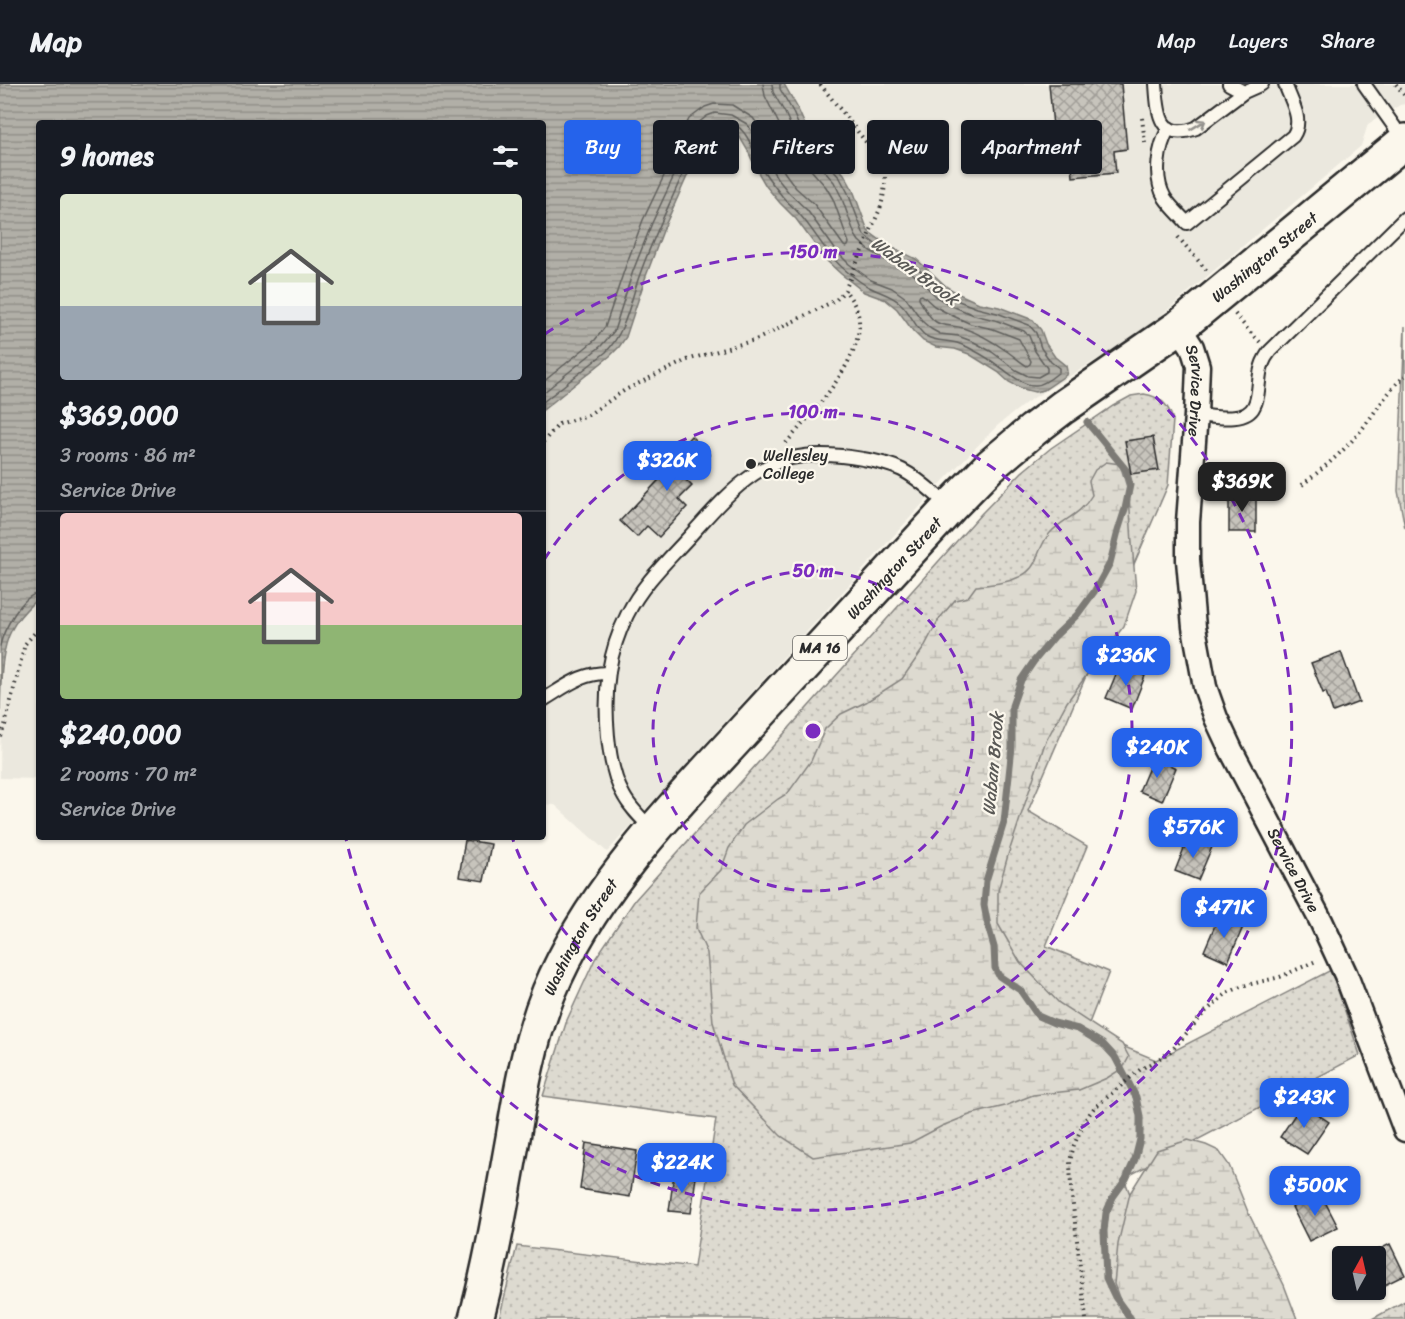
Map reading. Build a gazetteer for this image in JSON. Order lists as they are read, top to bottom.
{
  "streets": {
    "main road": ["Washington Street", "MA 16"],
    "street": ["Service Drive"]
  },
  "crossings": [
    ["Washington Street", "Service Drive"]
  ],
  "water": ["Waban Brook"],
  "places": ["Wellesley College"],
  "north": "top",
  "page": {
    "header": "Map",
    "nav": ["Map", "Layers", "Share"],
    "chip": [
      "Buy",
      "Rent",
      "Filters",
      "New",
      "Apartment"
    ],
    "heading": "9 homes",
    "list": [
      {
        "name": "$369,000",
        "note": "3 rooms · 86 m² · Service Drive"
      },
      {
        "name": "$240,000",
        "note": "2 rooms · 70 m² · Service Drive"
      }
    ],
    "price": [
      "$326K",
      "$369K",
      "$236K",
      "$240K",
      "$576K",
      "$471K",
      "$243K",
      "$224K",
      "$500K"
    ]
  },
  "rings": ["150 m", "100 m", "50 m"]
}
